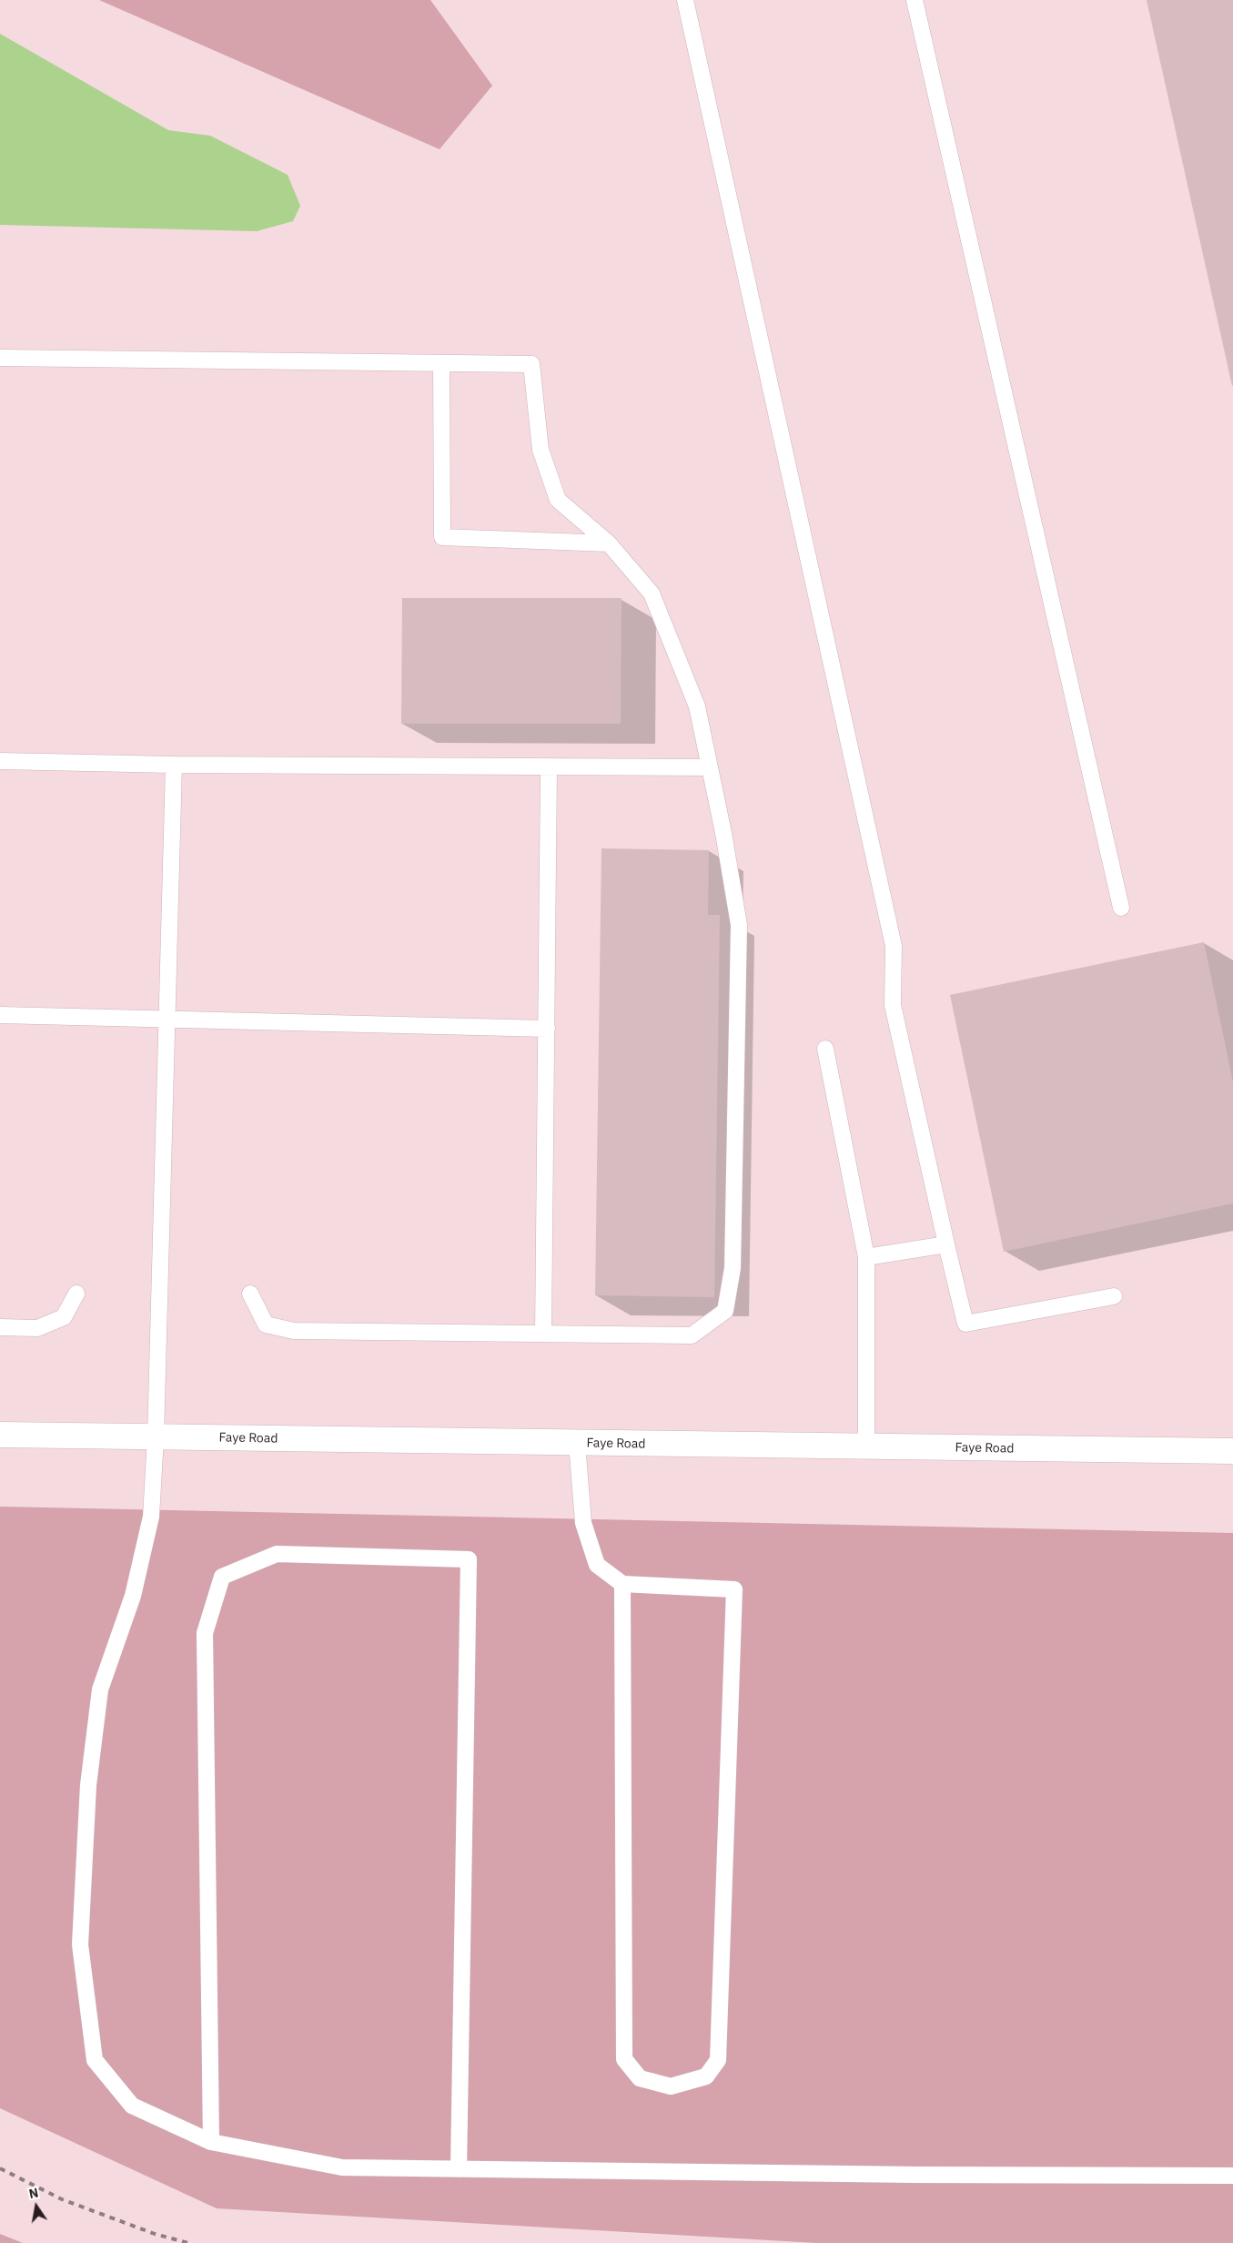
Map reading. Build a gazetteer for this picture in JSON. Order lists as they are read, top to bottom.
{
  "streets": {
    "street": ["Faye Road"]
  },
  "north": "top"
}
